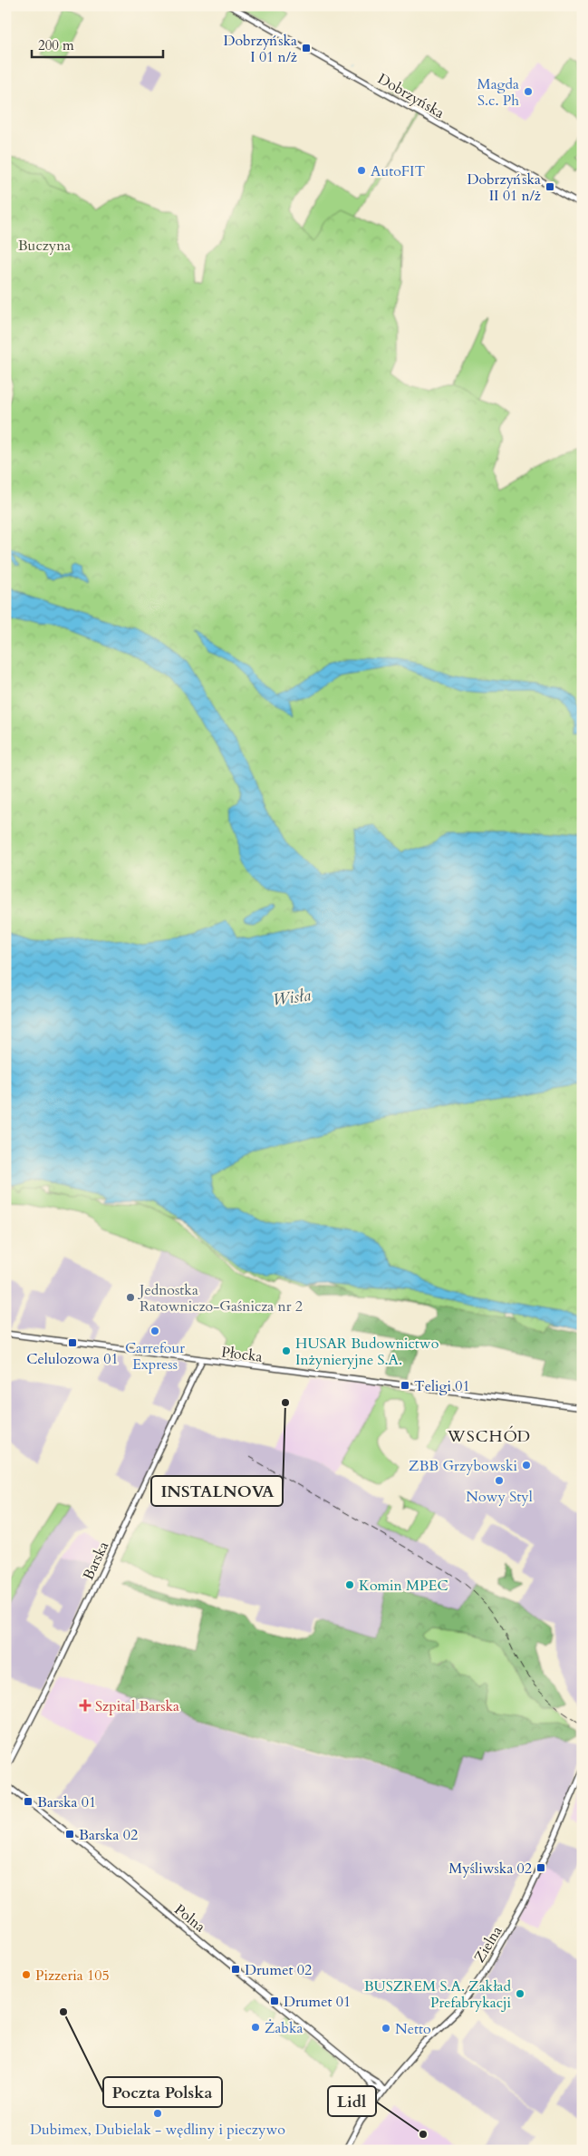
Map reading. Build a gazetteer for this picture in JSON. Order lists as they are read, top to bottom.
{
  "streets": {
    "street": [
      "Dobrzyńska",
      "Płocka",
      "Barska",
      "Polna",
      "Zielna"
    ]
  },
  "crossings": [
    ["Płocka", "Barska"],
    ["Polna", "Zielna"]
  ],
  "districts": ["WSCHÓD"],
  "water": ["Wisła"],
  "parks": ["Buczyna"],
  "places": {
    "transit": [
      "Dobrzyńska I 01 n/ż",
      "Dobrzyńska II 01 n/ż",
      "Celulozowa 01",
      "Teligi 01",
      "Barska 01",
      "Barska 02",
      "Myśliwska 02",
      "Drumet 02",
      "Drumet 01"
    ],
    "other": [
      "Magda S.c. Ph",
      "AutoFIT",
      "Jednostka Ratowniczo-Gaśnicza nr 2",
      "Carrefour Express",
      "HUSAR Budownictwo Inżynieryjne S.A.",
      "INSTALNOVA",
      "ZBB Grzybowski",
      "Nowy Styl",
      "Komin MPEC",
      "Pizzeria 105",
      "BUSZREM S.A. Zakład Prefabrykacji",
      "Poczta Polska",
      "Żabka",
      "Netto",
      "Dubimex, Dubielak - wędliny i pieczywo",
      "Lidl"
    ],
    "health": ["Szpital Barska"]
  },
  "scale_bar": "200 m"
}
